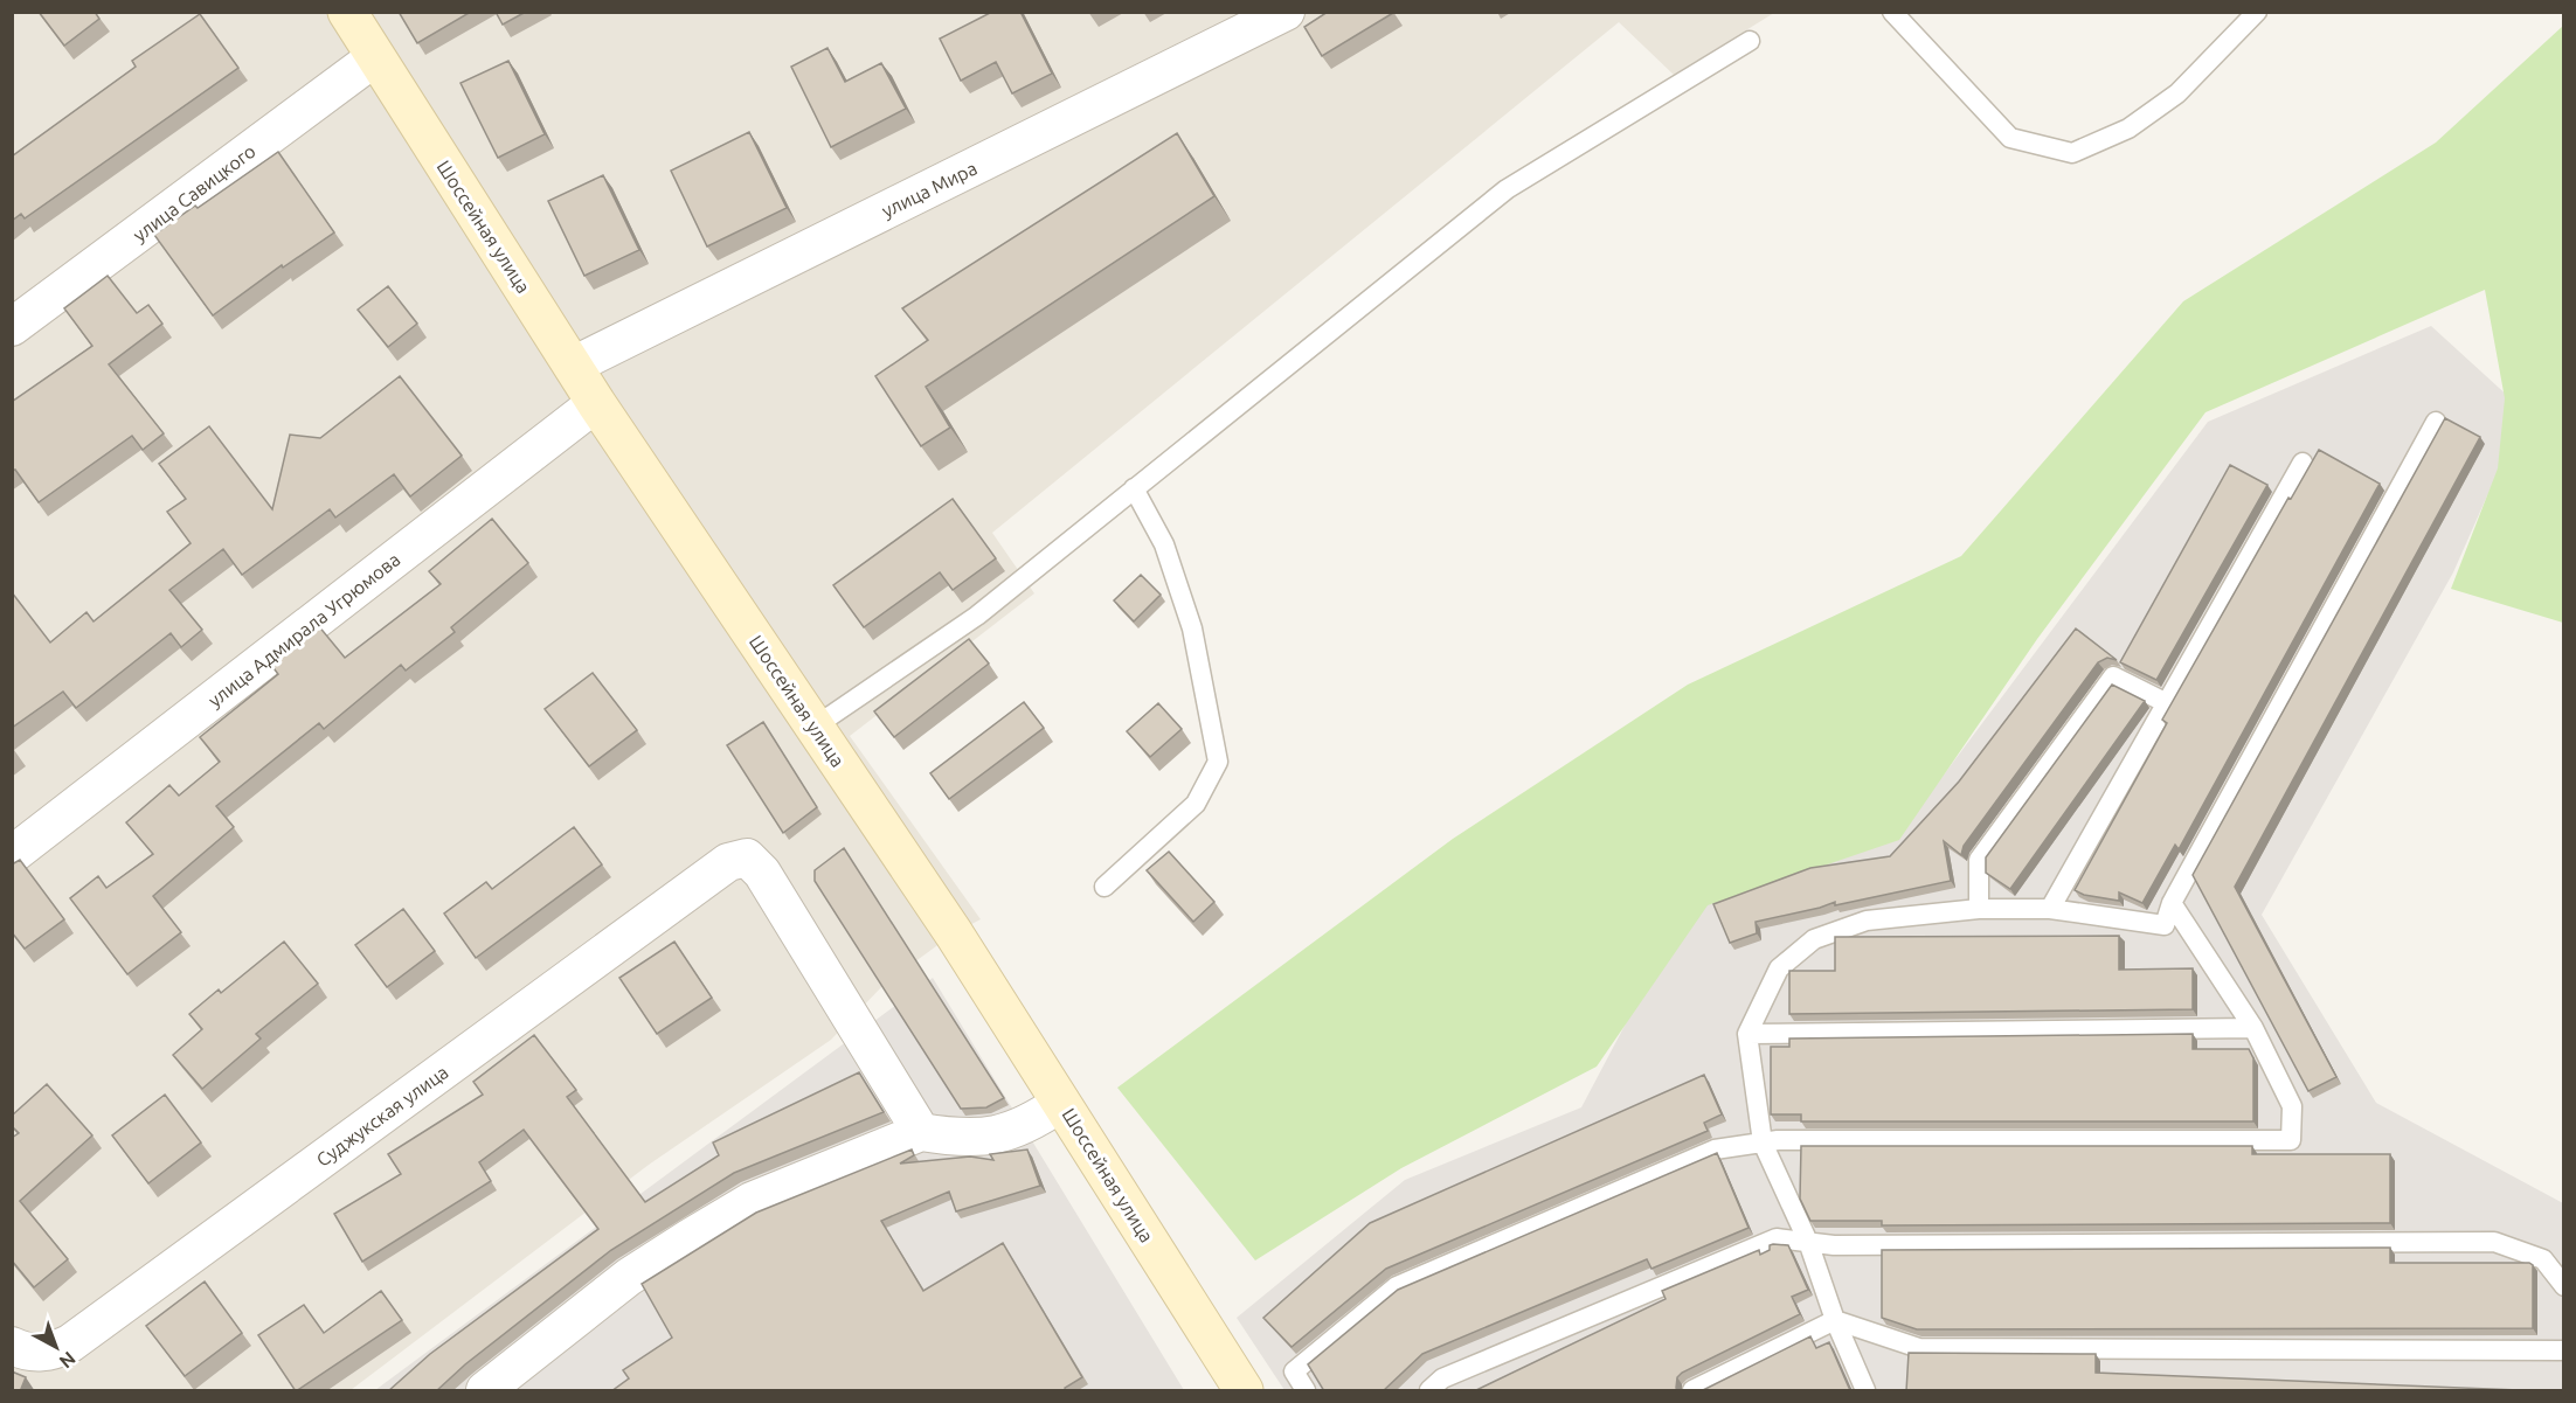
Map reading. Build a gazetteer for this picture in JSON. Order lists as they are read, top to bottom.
{
  "streets": {
    "street": [
      "улица Мира",
      "улица Савицкого",
      "Шоссейная улица",
      "улица Адмирала Угрюмова",
      "Суджукская улица"
    ]
  },
  "crossings": [
    ["улица Мира", "Шоссейная улица"],
    ["улица Савицкого", "Шоссейная улица"],
    ["Шоссейная улица", "улица Адмирала Угрюмова"]
  ],
  "north": "bottom right"
}
